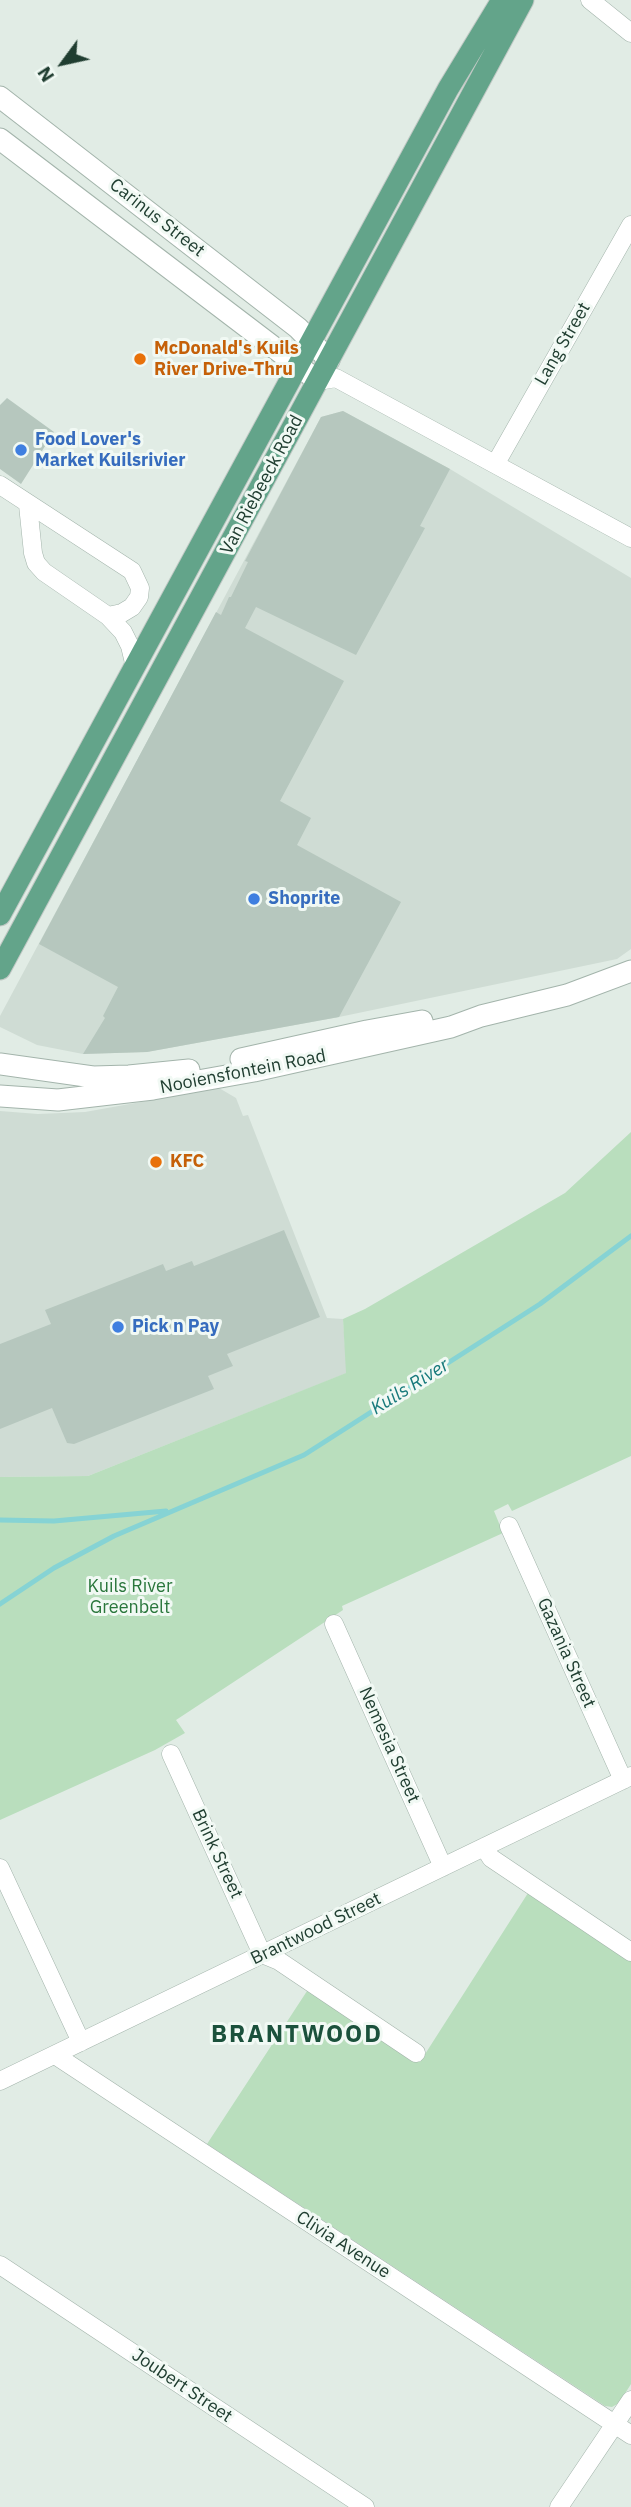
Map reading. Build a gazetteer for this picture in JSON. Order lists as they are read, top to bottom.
{
  "streets": {
    "main road": ["Van Riebeeck Road"],
    "street": [
      "Carinus Street",
      "Lang Street",
      "Nooiensfontein Road",
      "Gazania Street",
      "Nemesia Street",
      "Brink Street",
      "Brantwood Street",
      "Clivia Avenue",
      "Joubert Street"
    ]
  },
  "crossings": [
    ["Carinus Street", "Van Riebeeck Road"],
    ["Gazania Street", "Brantwood Street"],
    ["Nemesia Street", "Brantwood Street"],
    ["Brink Street", "Brantwood Street"],
    ["Brantwood Street", "Clivia Avenue"]
  ],
  "districts": ["BRANTWOOD"],
  "water": ["Kuils River"],
  "parks": ["Kuils River Greenbelt"],
  "places": [
    "McDonald's Kuils River Drive-Thru",
    "Food Lover's Market Kuilsrivier",
    "Shoprite",
    "KFC",
    "Pick n Pay"
  ],
  "north": "bottom left"
}
